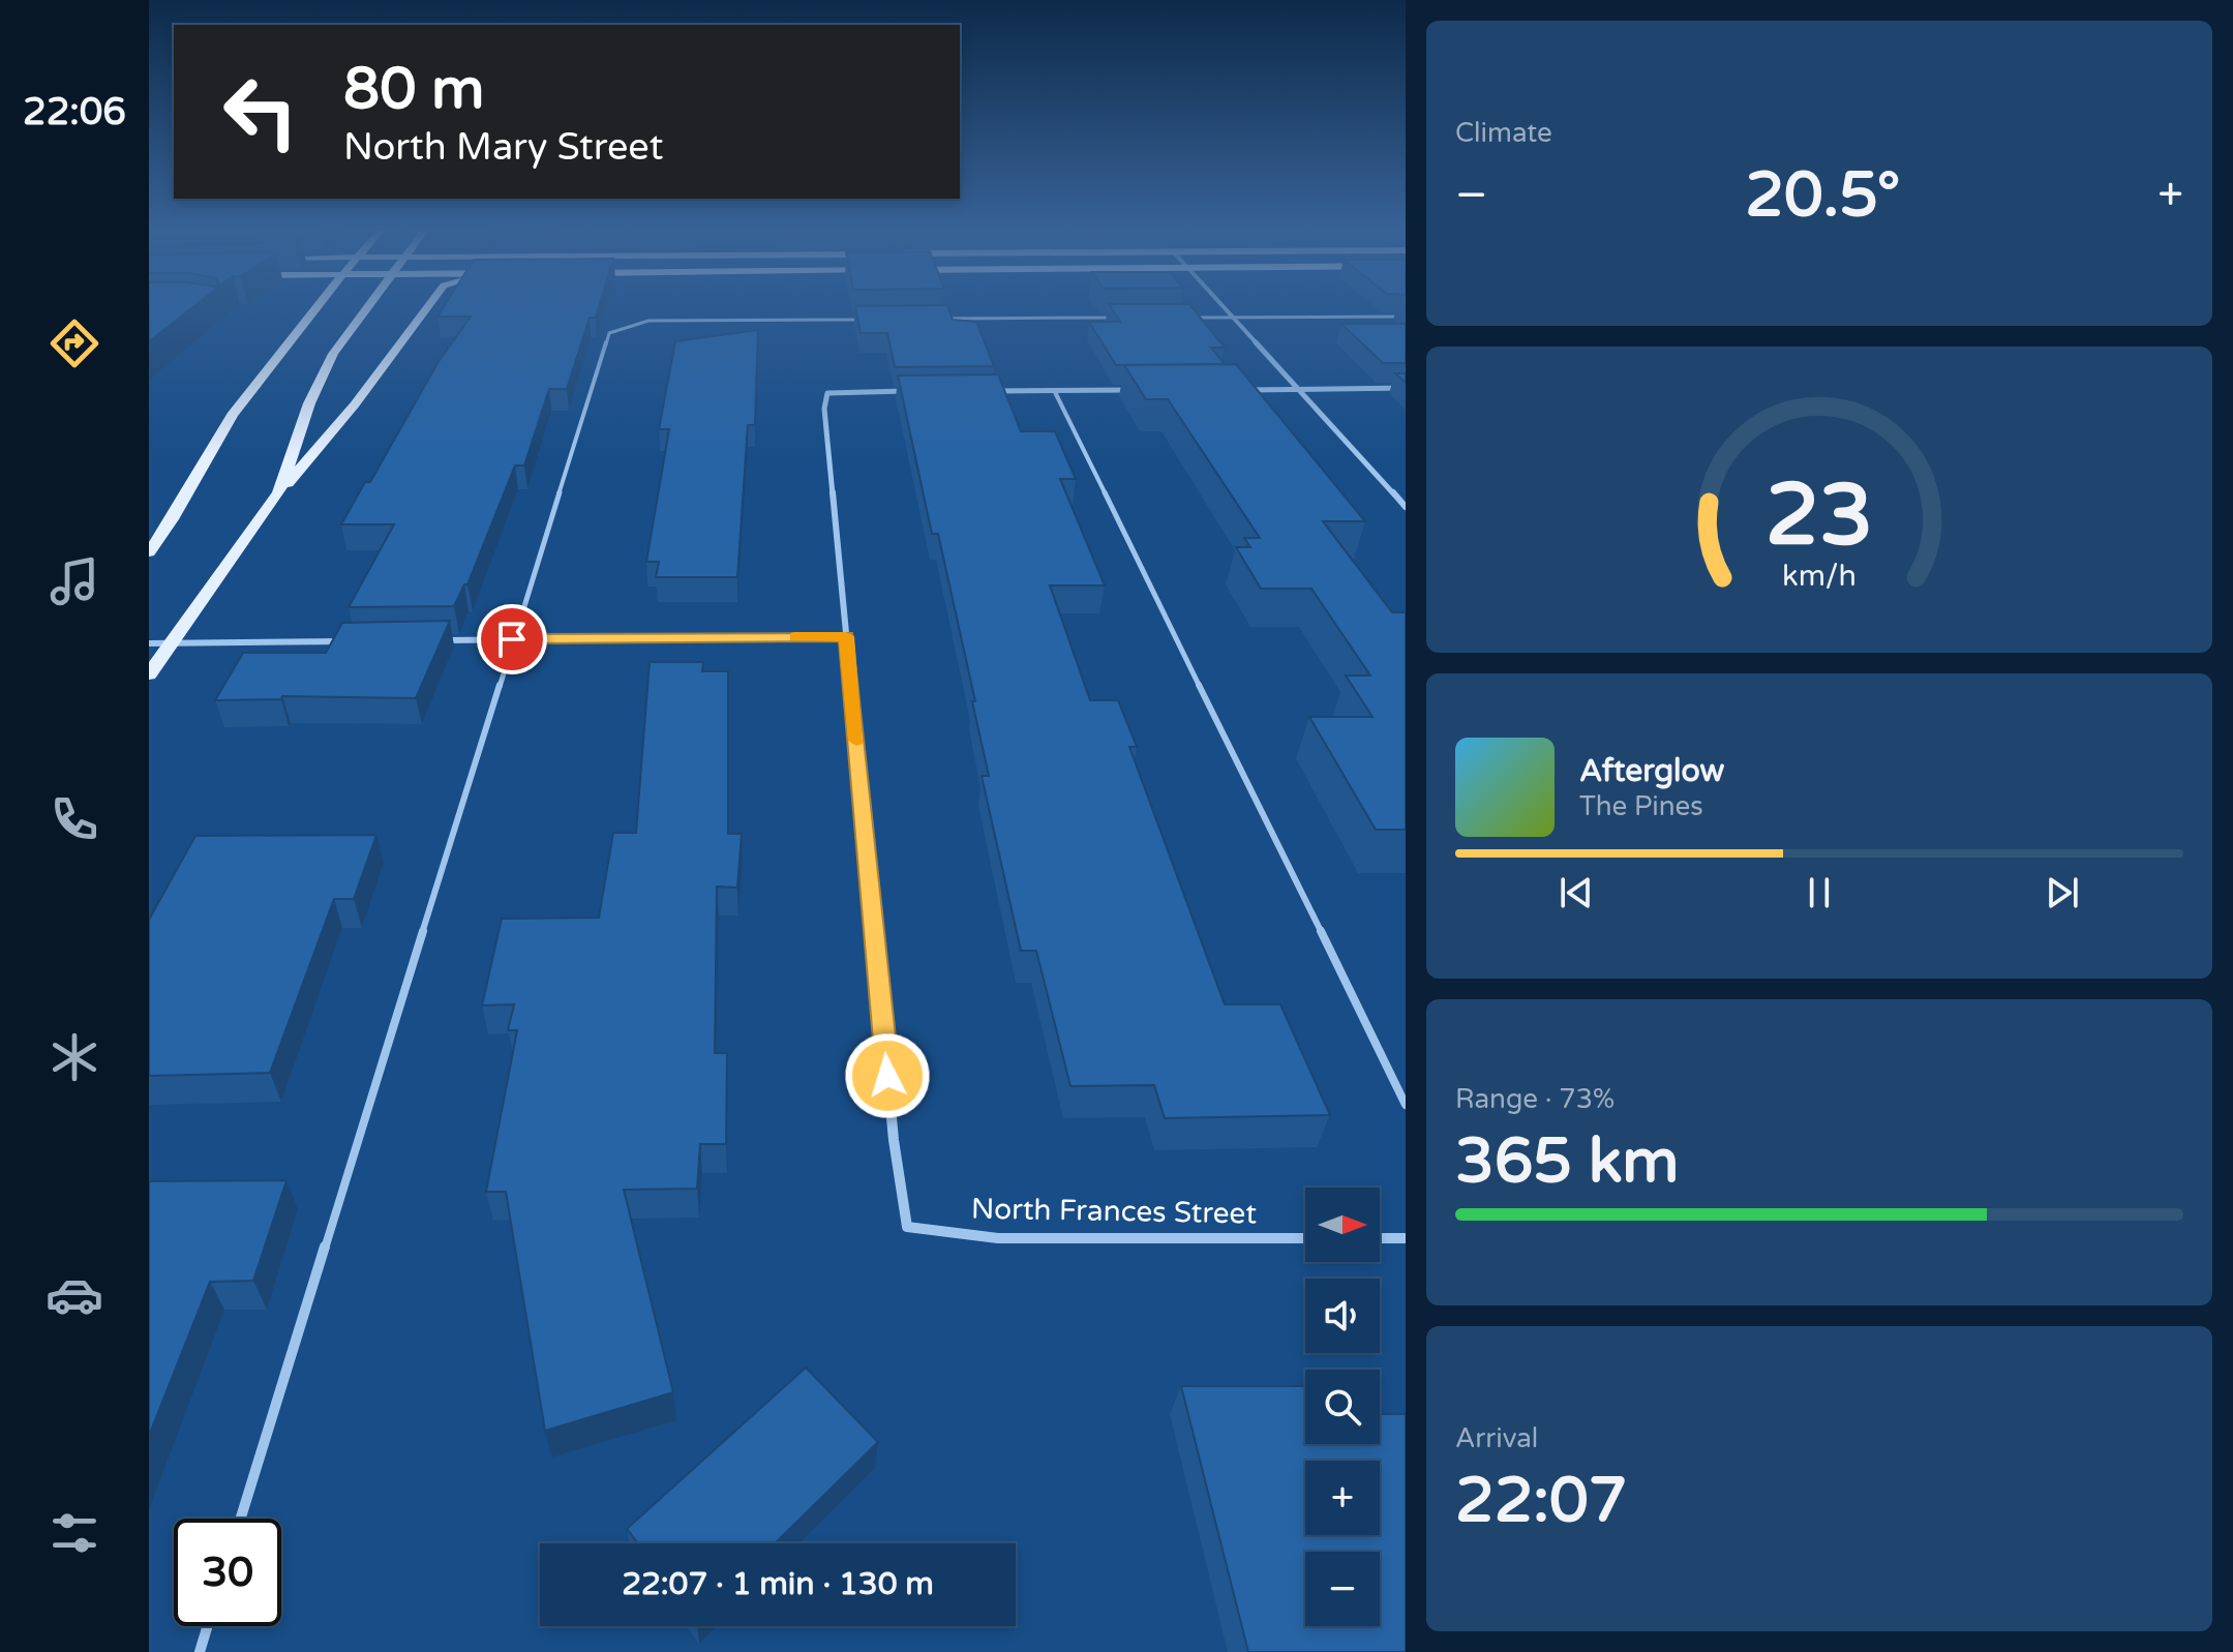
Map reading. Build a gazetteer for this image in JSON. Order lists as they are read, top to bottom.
{
  "streets": {
    "street": ["North Frances Street"]
  },
  "north": "right",
  "page": {
    "tabs": "22:06",
    "tile": [
      "Climate",
      ["Range · 73%", "365 km"],
      ["Arrival", "22:07"]
    ],
    "turn": ["80 m", "North Mary Street"],
    "heat": ["−", "20.5°", "+"],
    "song": ["Afterglow", "The Pines"],
    "map_buttons": ["+", "−"],
    "limit": "30",
    "trip": "22:07 · 1 min · 130 m",
    "gauge": ["23", "km/h"]
  }
}
